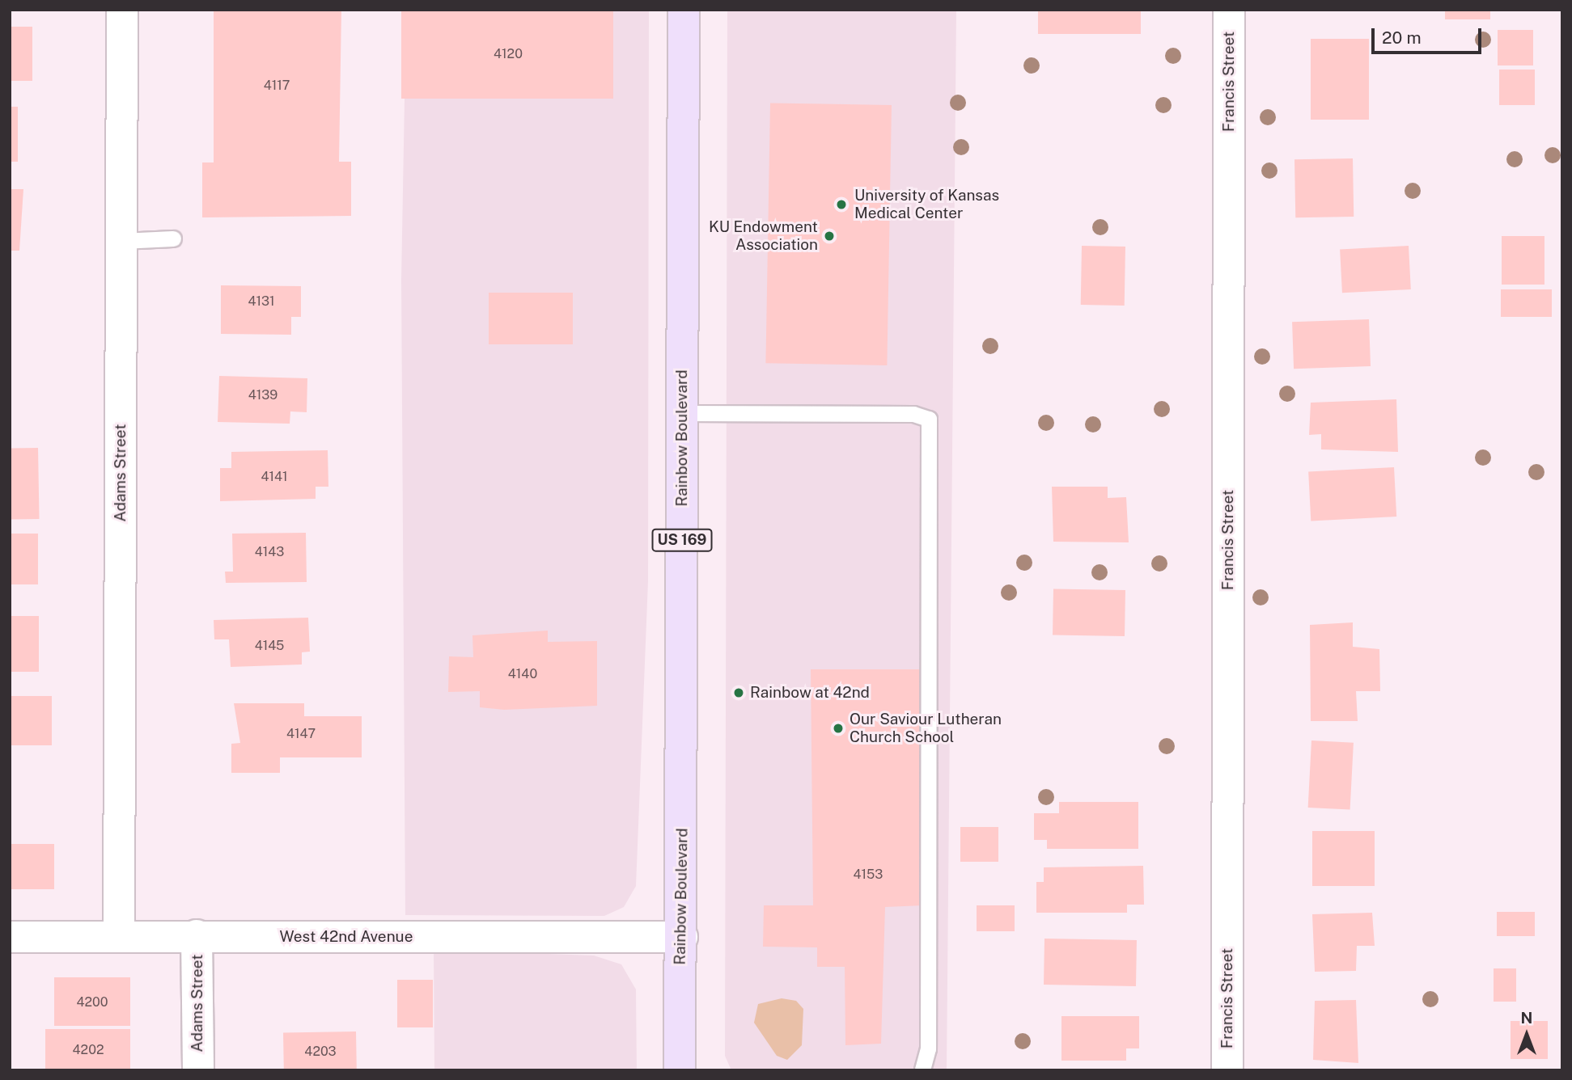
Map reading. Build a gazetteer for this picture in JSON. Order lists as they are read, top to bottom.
{
  "streets": {
    "main road": ["Rainbow Boulevard", "US 169"],
    "street": ["Francis Street", "Adams Street", "West 42nd Avenue"]
  },
  "crossings": [
    ["Rainbow Boulevard", "West 42nd Avenue"],
    ["Adams Street", "West 42nd Avenue"]
  ],
  "places": [
    "University of Kansas Medical Center",
    "KU Endowment Association",
    "Rainbow at 42nd",
    "Our Saviour Lutheran Church School"
  ],
  "house_numbers": [
    "4120",
    "4117",
    "4131",
    "4139",
    "4141",
    "4143",
    "4145",
    "4140",
    "4147",
    "4153",
    "4200",
    "4202",
    "4203"
  ],
  "scale_bar": "20 m",
  "north": "top"
}
